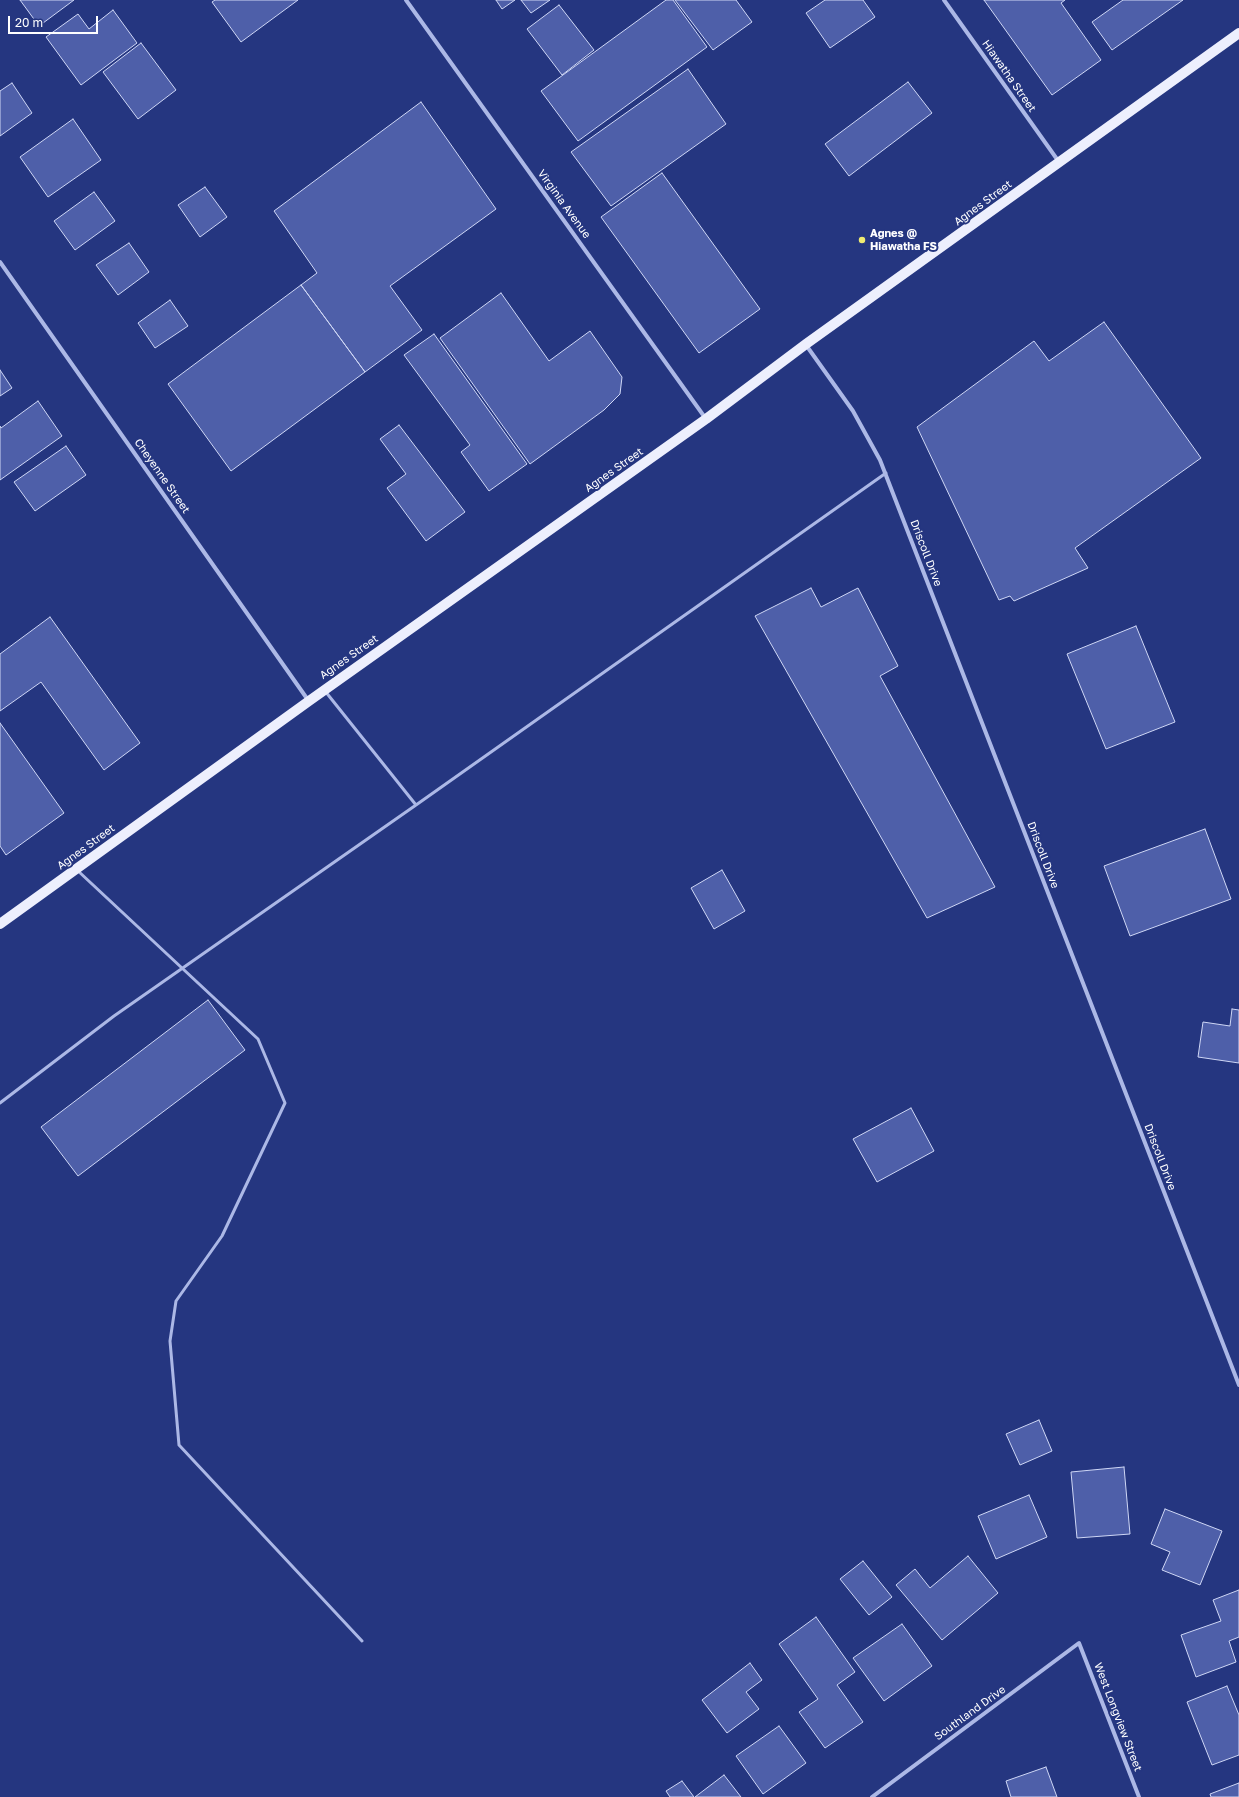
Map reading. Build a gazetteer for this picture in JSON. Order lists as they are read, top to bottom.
{
  "streets": {
    "main road": ["Agnes Street"],
    "street": [
      "Hiawatha Street",
      "Virginia Avenue",
      "Cheyenne Street",
      "Driscoll Drive",
      "Southland Drive",
      "West Longview Street"
    ]
  },
  "crossings": [
    ["Hiawatha Street", "Agnes Street"],
    ["Agnes Street", "Virginia Avenue"],
    ["Agnes Street", "Cheyenne Street"],
    ["Agnes Street", "Driscoll Drive"],
    ["Southland Drive", "West Longview Street"]
  ],
  "places": ["Agnes @ Hiawatha FS"],
  "scale_bar": "20 m"
}
